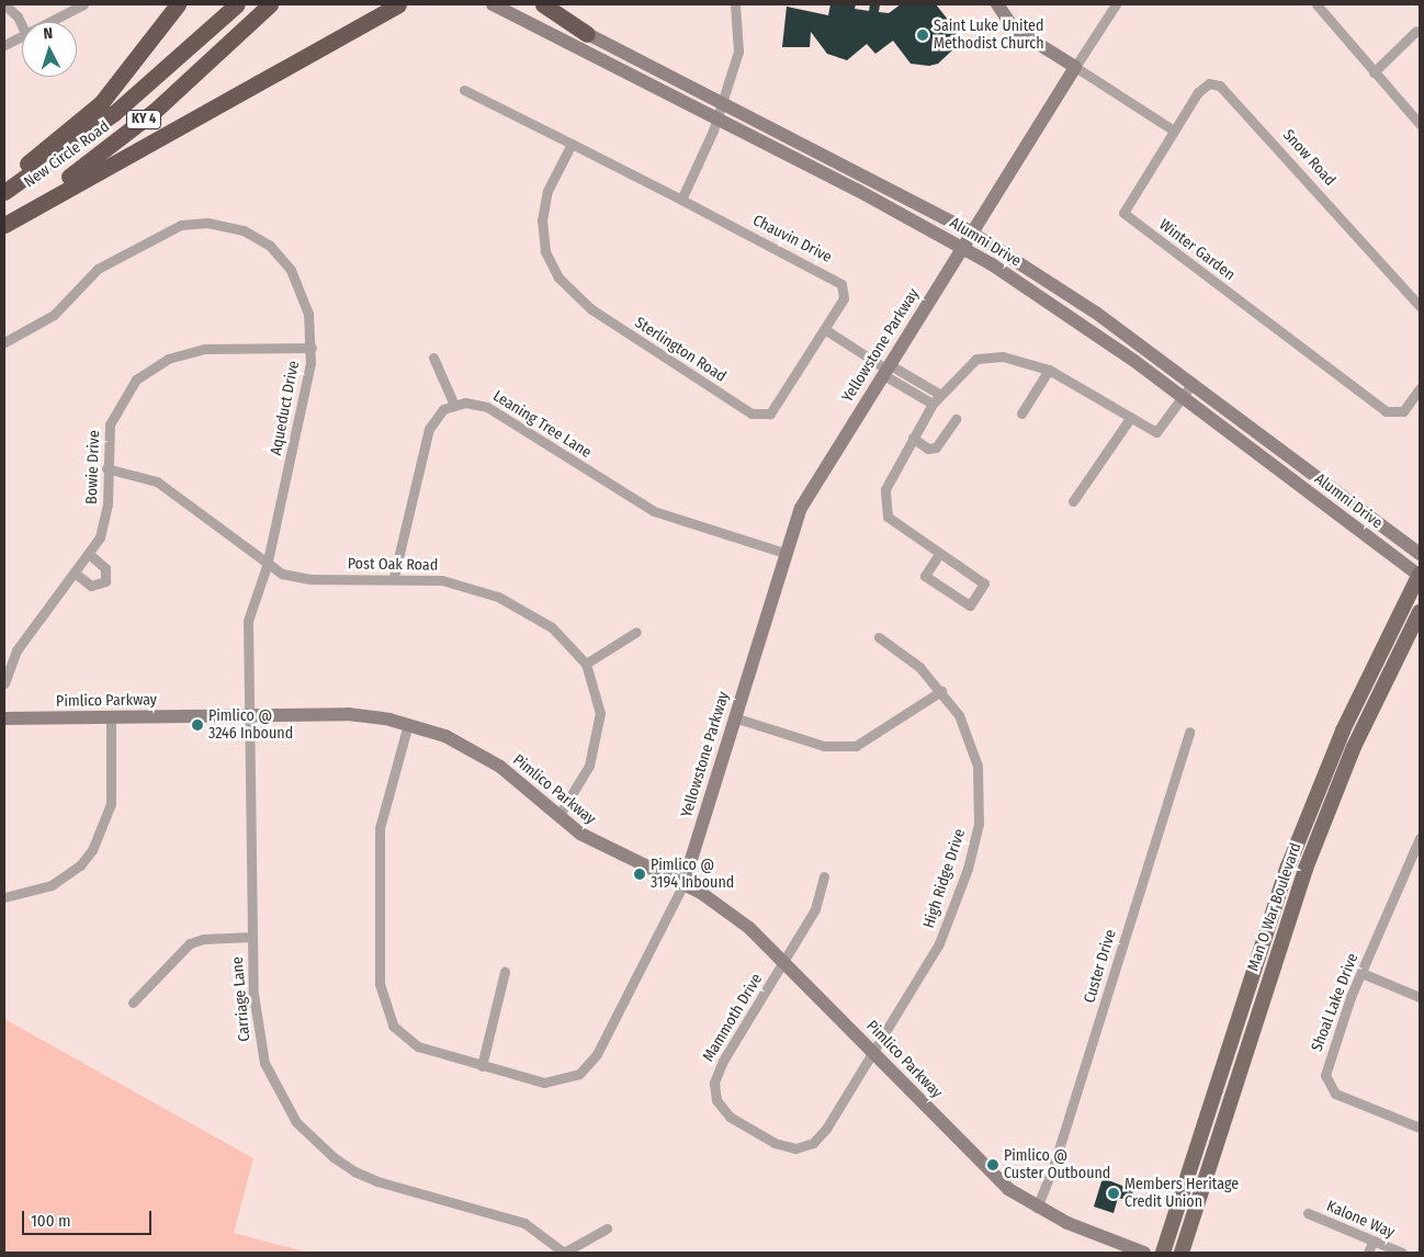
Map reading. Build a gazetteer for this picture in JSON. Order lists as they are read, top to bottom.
{
  "streets": {
    "highway": ["KY 4", "New Circle Road"],
    "main road": ["Man O War Boulevard"],
    "street": [
      "Snow Road",
      "Chauvin Drive",
      "Alumni Drive",
      "Winter Garden",
      "Yellowstone Parkway",
      "Sterlington Road",
      "Aqueduct Drive",
      "Leaning Tree Lane",
      "Bowie Drive",
      "Post Oak Road",
      "Pimlico Parkway",
      "High Ridge Drive",
      "Custer Drive",
      "Carriage Lane",
      "Shoal Lake Drive",
      "Mammoth Drive",
      "Kalone Way"
    ]
  },
  "crossings": [
    ["Snow Road", "Winter Garden"],
    ["Chauvin Drive", "Sterlington Road"],
    ["Alumni Drive", "Yellowstone Parkway"],
    ["Alumni Drive", "Man O War Boulevard"],
    ["Yellowstone Parkway", "Leaning Tree Lane"],
    ["Yellowstone Parkway", "Pimlico Parkway"],
    ["Aqueduct Drive", "Bowie Drive"],
    ["Aqueduct Drive", "Post Oak Road"],
    ["Aqueduct Drive", "Carriage Lane"],
    ["Bowie Drive", "Post Oak Road"],
    ["Post Oak Road", "Pimlico Parkway"],
    ["Post Oak Road", "Carriage Lane"],
    ["Pimlico Parkway", "High Ridge Drive"],
    ["Pimlico Parkway", "Custer Drive"],
    ["Pimlico Parkway", "Carriage Lane"],
    ["Pimlico Parkway", "Mammoth Drive"],
    ["High Ridge Drive", "Mammoth Drive"]
  ],
  "places": [
    "Saint Luke United Methodist Church",
    "Pimlico @ 3246 Inbound",
    "Pimlico @ 3194 Inbound",
    "Pimlico @ Custer Outbound",
    "Members Heritage Credit Union"
  ],
  "scale_bar": "100 m",
  "north": "top"
}
